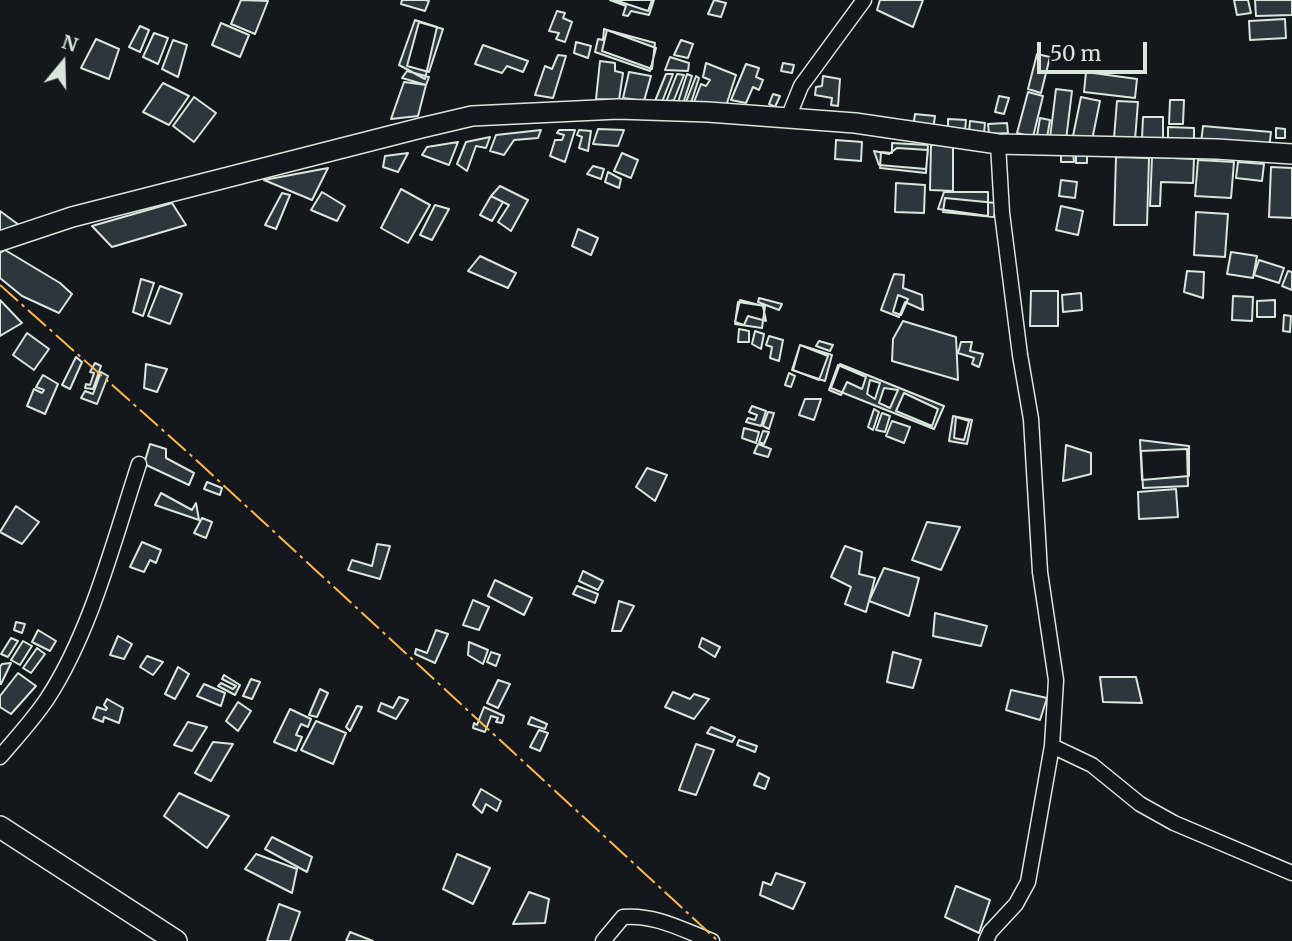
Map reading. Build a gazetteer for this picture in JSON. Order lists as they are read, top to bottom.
{
  "scale_bar": "50 m",
  "north": "top"
}
